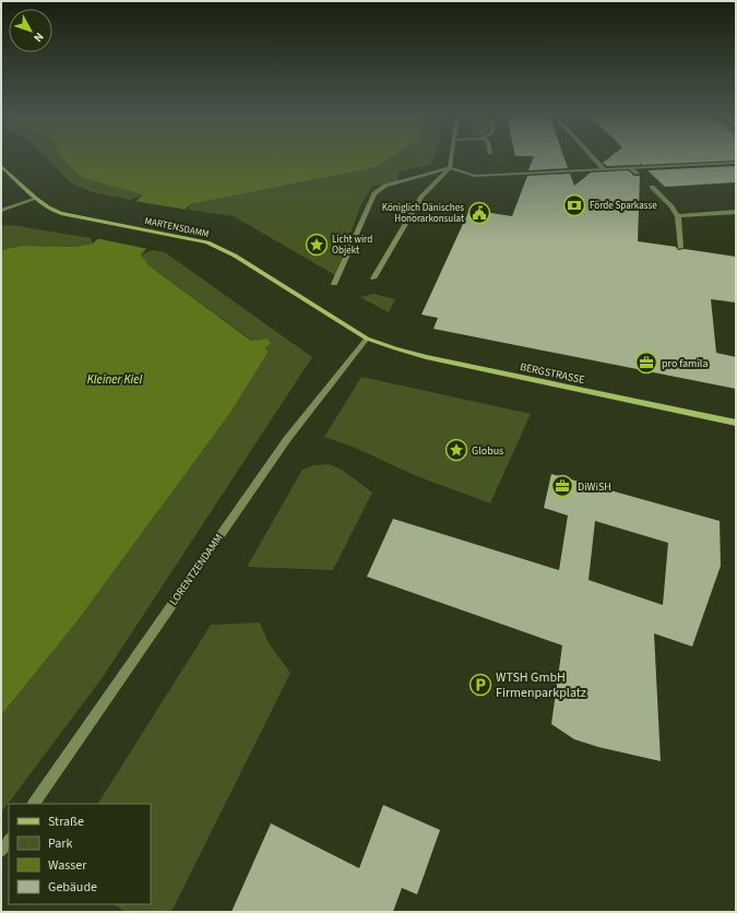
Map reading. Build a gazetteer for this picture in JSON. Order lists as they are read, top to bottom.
{
  "streets": {
    "street": ["MARTENSDAMM", "BERGSTRASSE", "LORENTZENDAMM"]
  },
  "crossings": [
    ["MARTENSDAMM", "BERGSTRASSE"],
    ["MARTENSDAMM", "LORENTZENDAMM"],
    ["BERGSTRASSE", "LORENTZENDAMM"]
  ],
  "water": ["Kleiner Kiel"],
  "places": {
    "bank": ["Förde Sparkasse"],
    "public building": ["Königlich Dänisches Honorarkonsulat"],
    "place": ["Licht wird Objekt", "Globus"],
    "office": ["pro famila", "DiWiSH"],
    "parking": ["WTSH GmbH Firmenparkplatz"]
  },
  "legend": [
    "Straße",
    "Park",
    "Wasser",
    "Gebäude"
  ],
  "north": "bottom right"
}
